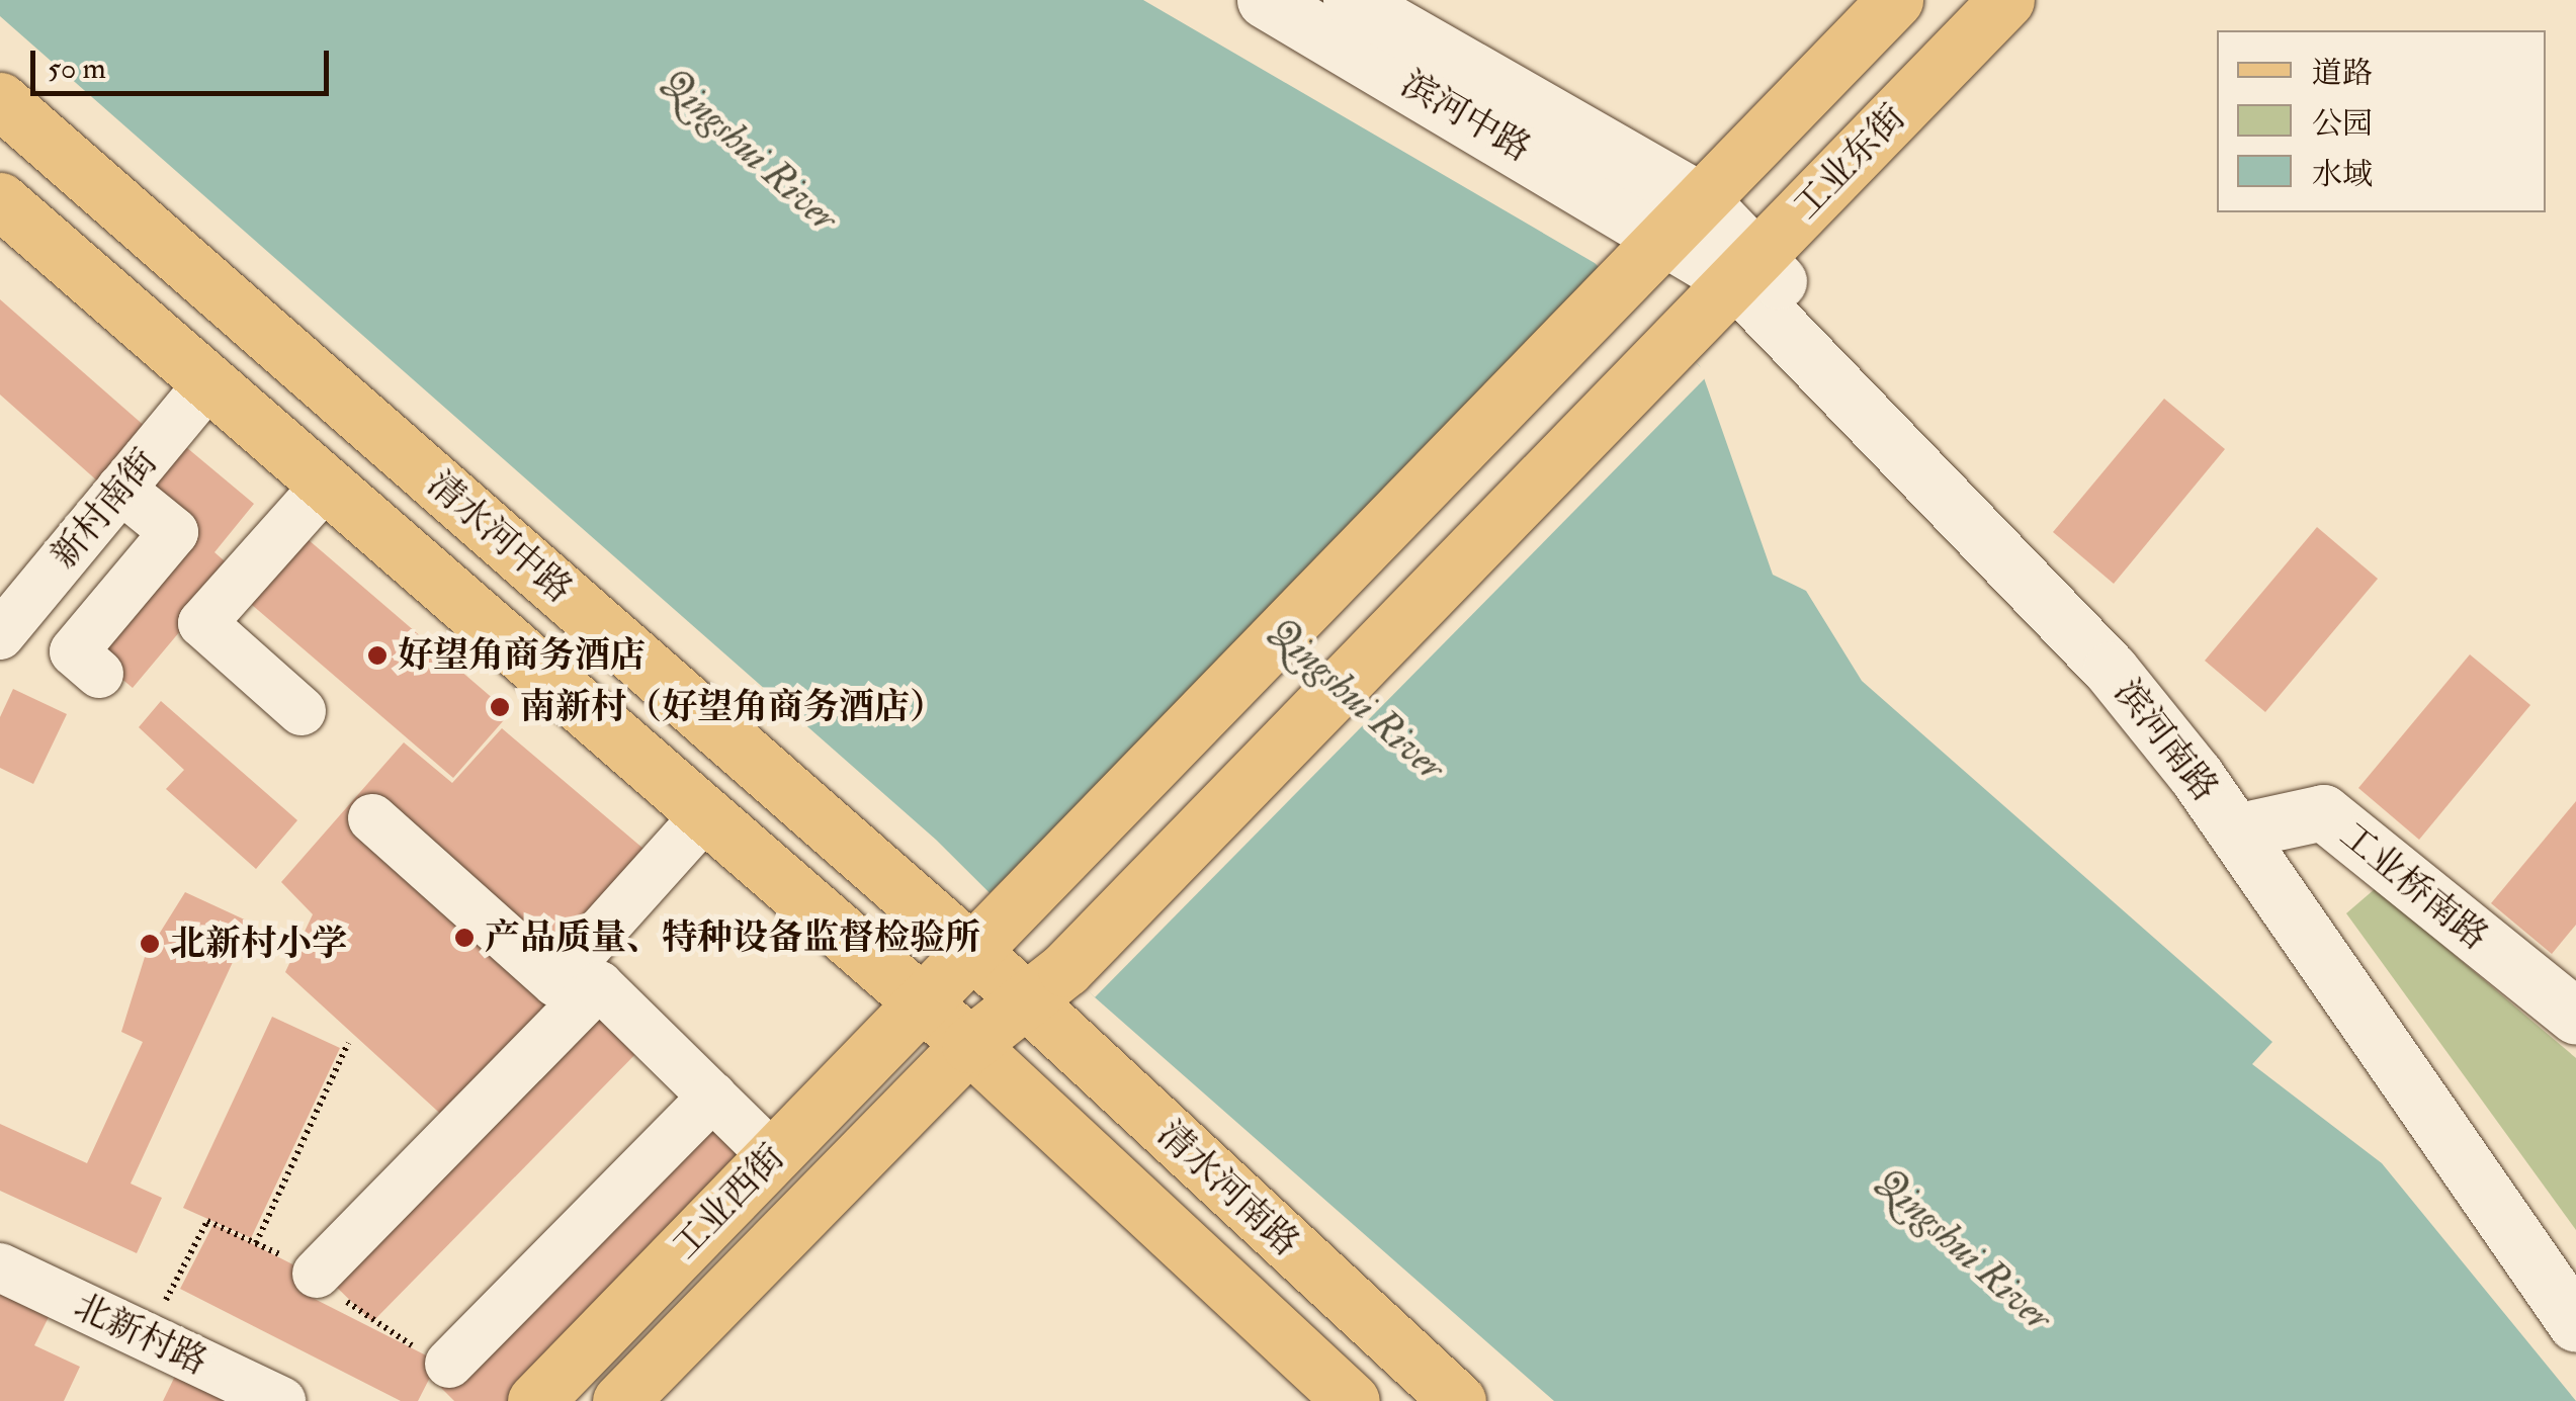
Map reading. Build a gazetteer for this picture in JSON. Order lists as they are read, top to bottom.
{
  "streets": {
    "main road": [
      "滨河中路",
      "工业东街",
      "清水河中路",
      "滨河南路",
      "工业桥南路",
      "清水河南路",
      "工业西街"
    ],
    "street": ["新村南街", "北新村路"]
  },
  "crossings": [
    ["滨河中路", "滨河南路"],
    ["工业东街", "清水河中路"],
    ["工业东街", "滨河南路"],
    ["工业东街", "清水河南路"],
    ["工业东街", "工业西街"],
    ["新村南街", "清水河中路"],
    ["清水河中路", "清水河南路"],
    ["清水河中路", "工业西街"],
    ["滨河南路", "工业桥南路"],
    ["清水河南路", "工业西街"]
  ],
  "water": ["Qingshui River"],
  "places": [
    "好望角商务酒店",
    "南新村（好望角商务酒店）",
    "产品质量、特种设备监督检验所",
    "北新村小学"
  ],
  "legend": ["道路", "公园", "水域"],
  "scale_bar": "50 m"
}
